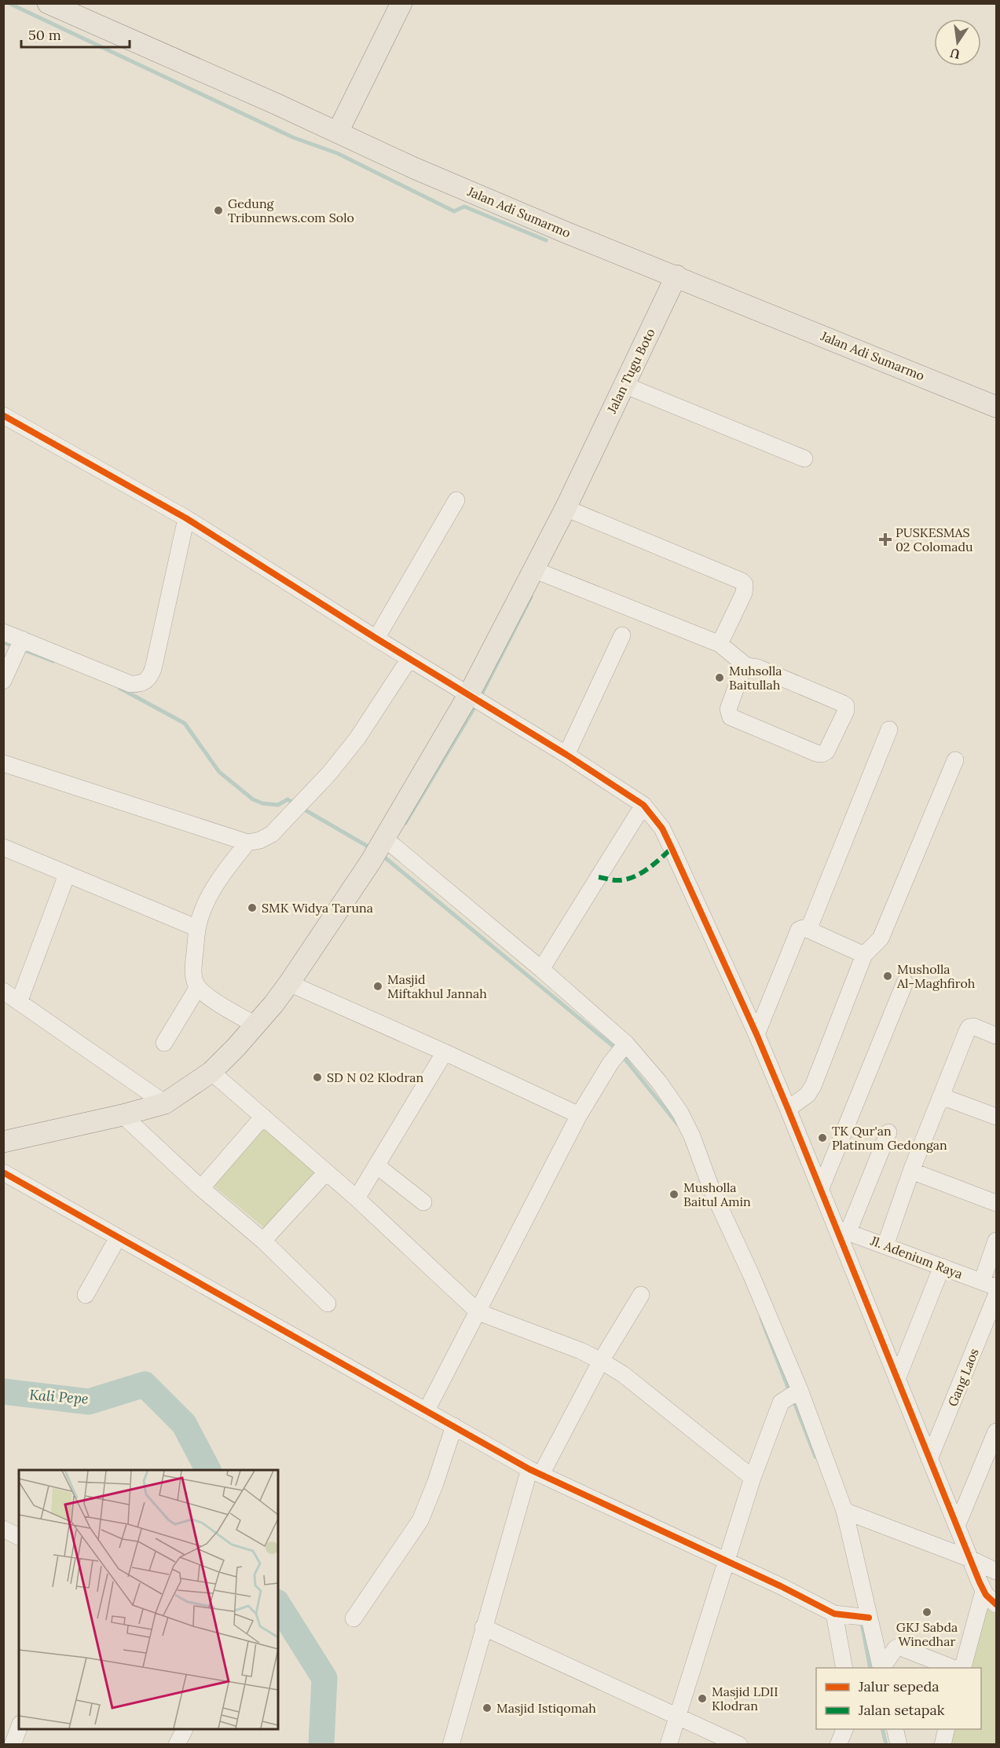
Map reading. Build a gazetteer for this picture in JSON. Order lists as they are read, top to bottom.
{
  "streets": {
    "main road": ["Jalan Adi Sumarmo", "Jalan Tugu Boto"],
    "street": ["Jl. Adenium Raya", "Gang Laos"]
  },
  "crossings": [
    ["Jalan Adi Sumarmo", "Jalan Tugu Boto"]
  ],
  "water": ["Kali Pepe"],
  "places": {
    "other": [
      "Gedung Tribunnews.com Solo",
      "Muhsolla Baitullah",
      "SMK Widya Taruna",
      "Musholla Al-Maghfiroh",
      "Masjid Miftakhul Jannah",
      "SD N 02 Klodran",
      "TK Qur'an Platinum Gedongan",
      "Musholla Baitul Amin",
      "GKJ Sabda Winedhar",
      "Masjid LDII Klodran",
      "Masjid Istiqomah"
    ],
    "health": ["PUSKESMAS 02 Colomadu"]
  },
  "legend": ["Jalur sepeda", "Jalan setapak"],
  "scale_bar": "50 m",
  "north": "bottom"
}
